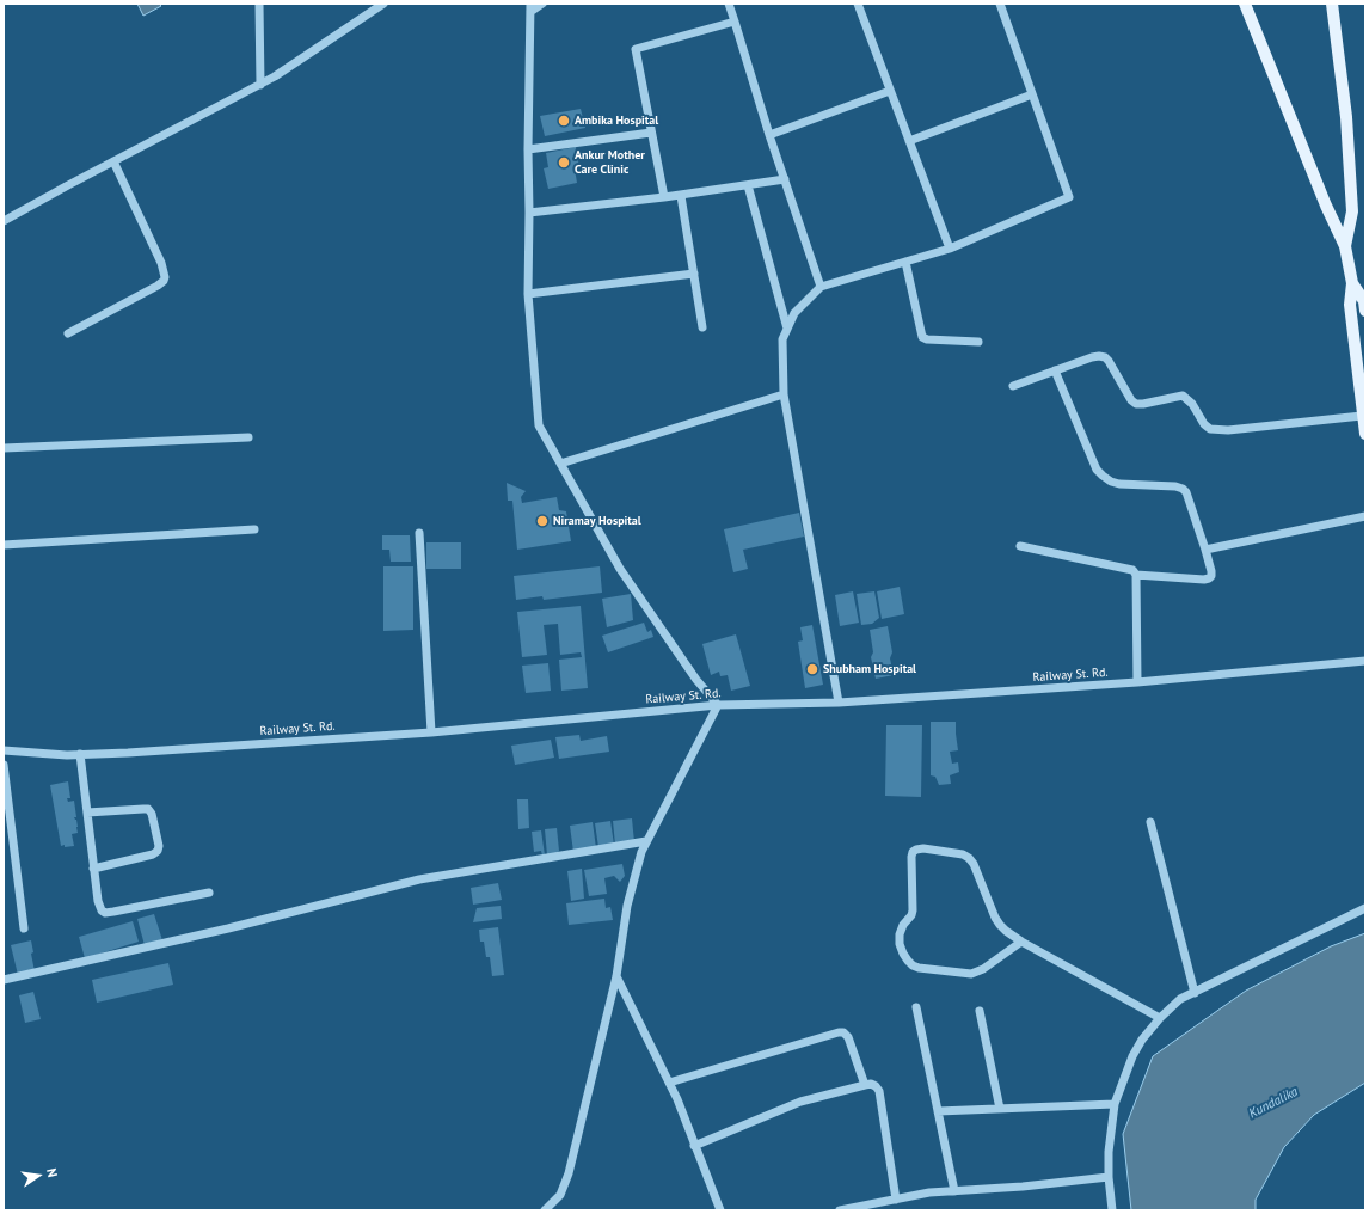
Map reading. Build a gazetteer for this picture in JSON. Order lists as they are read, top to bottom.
{
  "streets": {
    "street": ["Railway St. Rd."]
  },
  "water": ["Kundalika"],
  "places": [
    "Ambika Hospital",
    "Ankur Mother Care Clinic",
    "Niramay Hospital",
    "Shubham Hospital"
  ],
  "north": "right"
}
